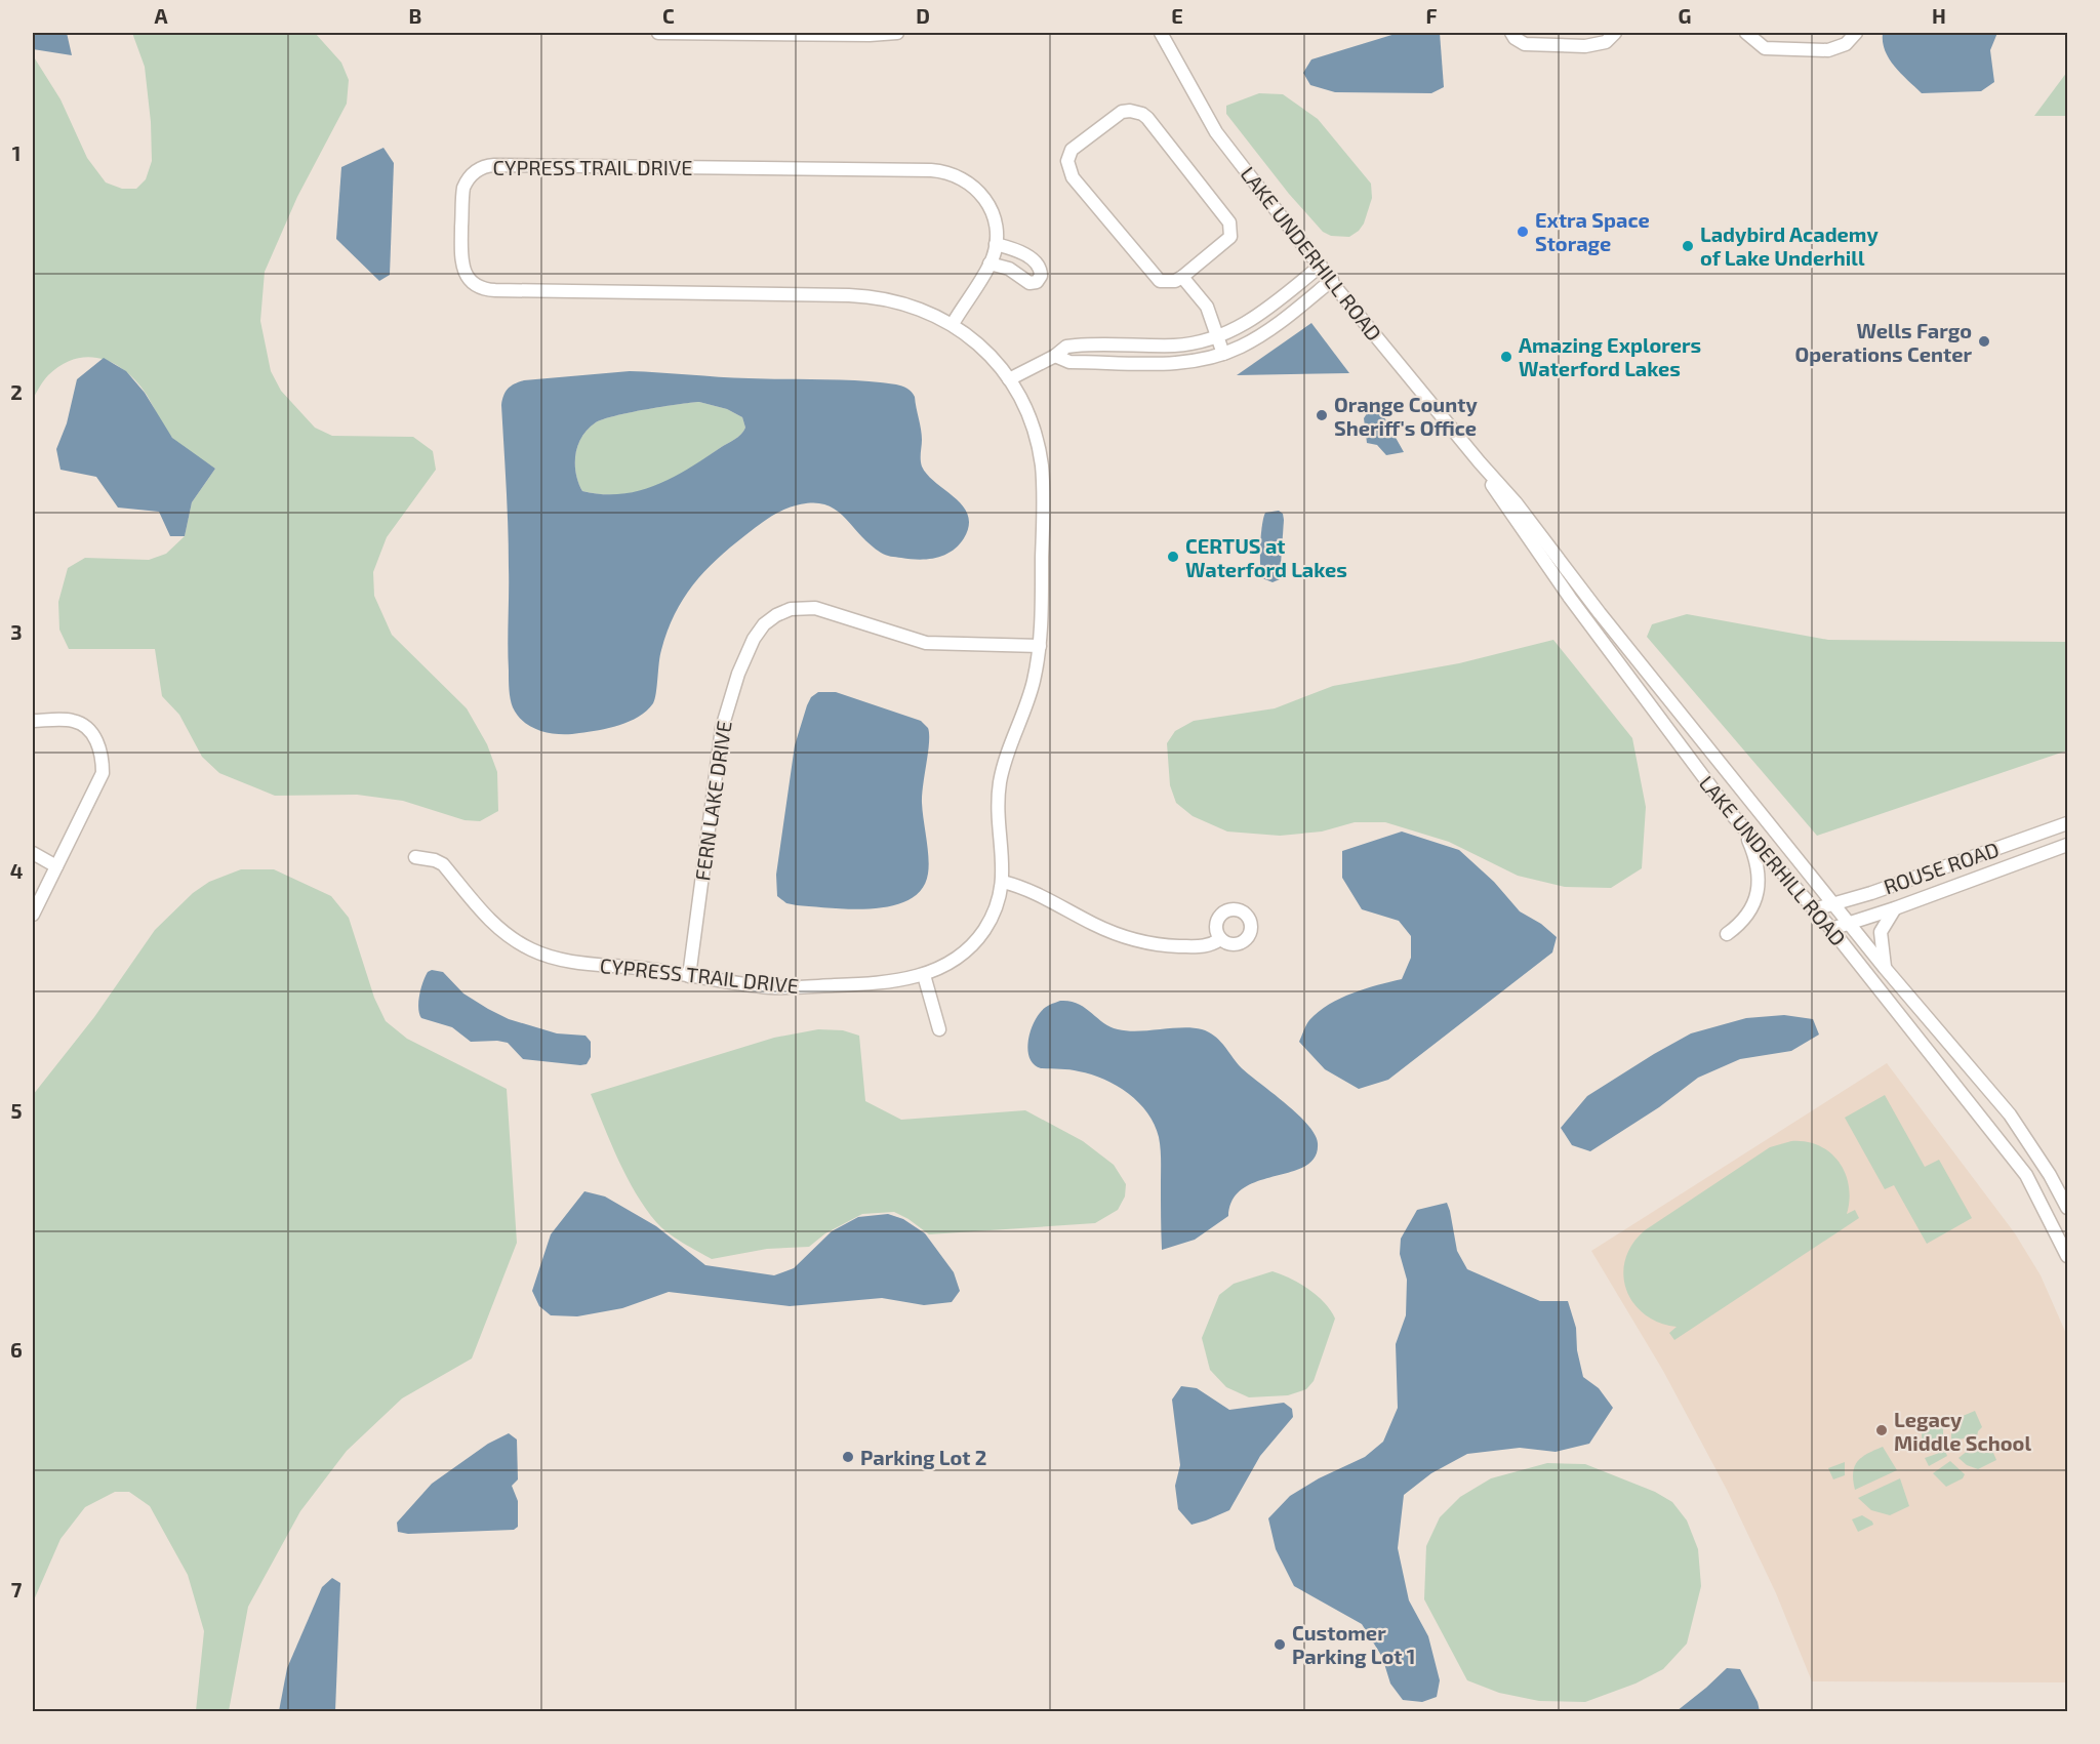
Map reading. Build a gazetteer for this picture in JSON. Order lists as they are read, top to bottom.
{
  "streets": {
    "street": [
      "CYPRESS TRAIL DRIVE",
      "LAKE UNDERHILL ROAD",
      "FERN LAKE DRIVE",
      "ROUSE ROAD"
    ]
  },
  "crossings": [
    ["CYPRESS TRAIL DRIVE", "FERN LAKE DRIVE"],
    ["LAKE UNDERHILL ROAD", "ROUSE ROAD"]
  ],
  "places": [
    "Extra Space Storage",
    "Ladybird Academy of Lake Underhill",
    "Wells Fargo Operations Center",
    "Amazing Explorers Waterford Lakes",
    "Orange County Sheriff's Office",
    "CERTUS at Waterford Lakes",
    "Legacy Middle School",
    "Parking Lot 2",
    "Customer Parking Lot 1"
  ],
  "grid": {
    "columns": [
      "A",
      "B",
      "C",
      "D",
      "E",
      "F",
      "G",
      "H"
    ],
    "rows": [
      "1",
      "2",
      "3",
      "4",
      "5",
      "6",
      "7"
    ]
  }
}
